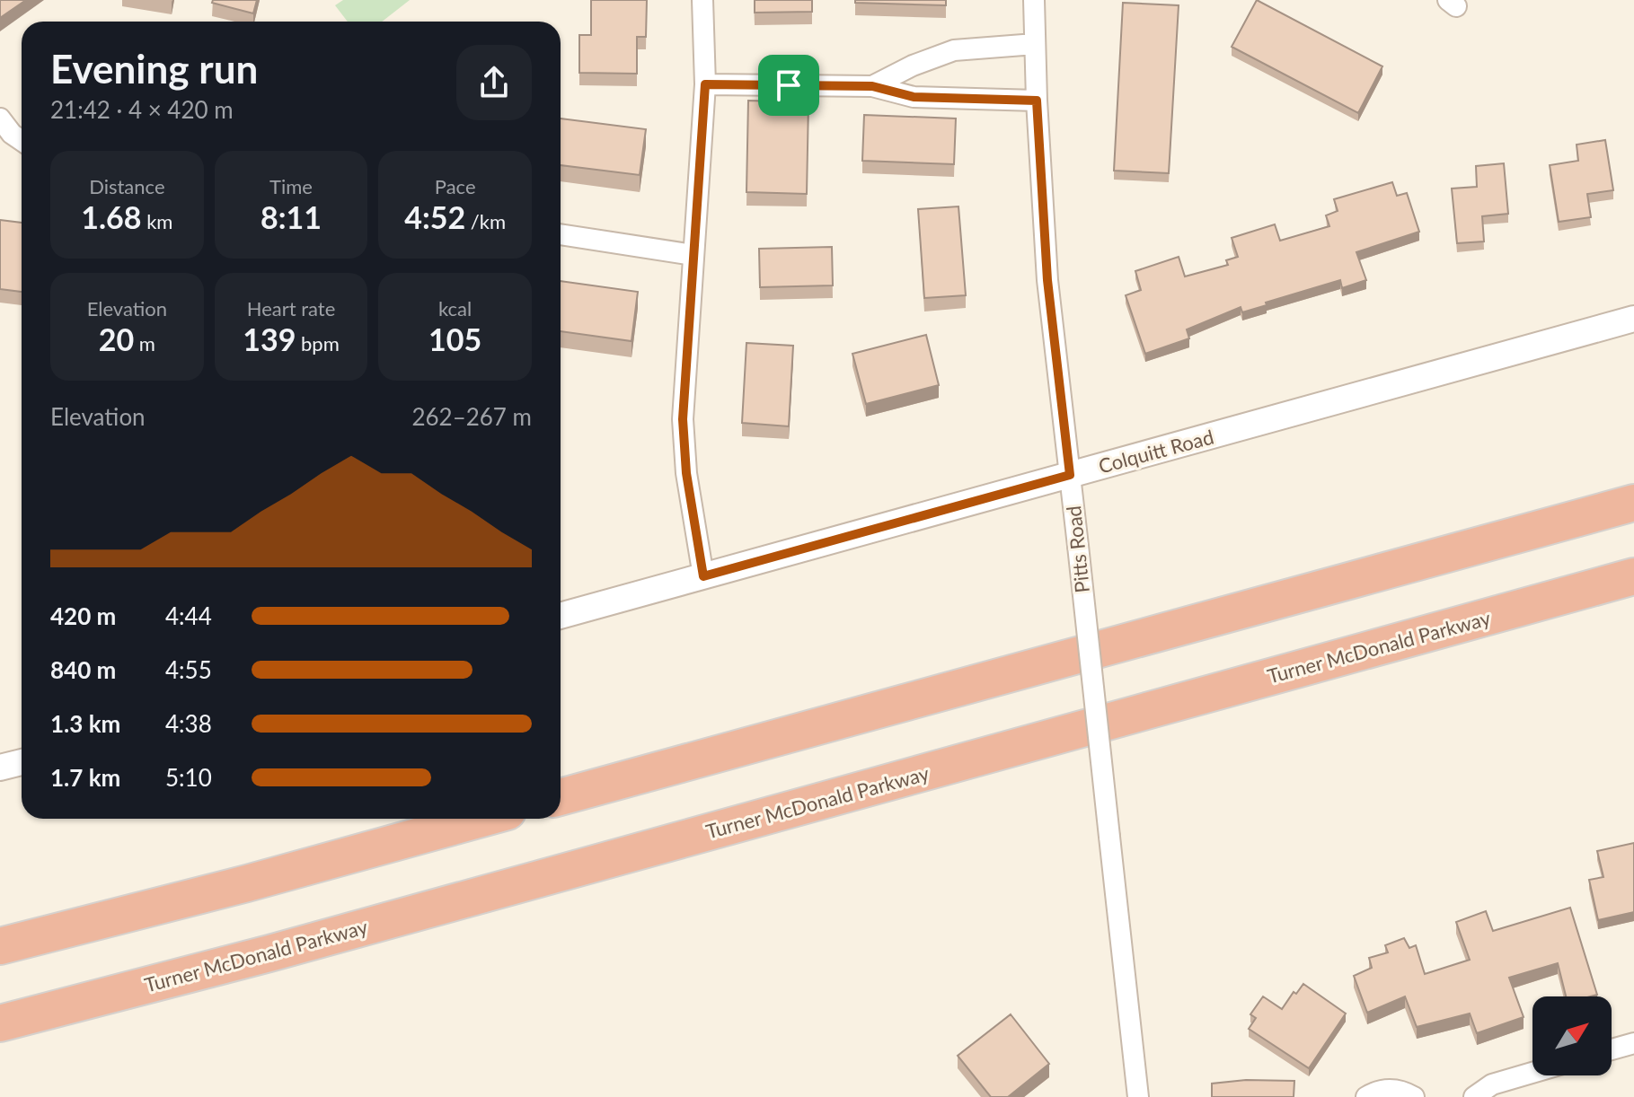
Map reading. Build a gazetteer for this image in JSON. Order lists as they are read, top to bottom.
{
  "streets": {
    "highway": ["Turner McDonald Parkway"],
    "street": ["Colquitt Road", "Pitts Road"]
  },
  "crossings": [
    ["Colquitt Road", "Pitts Road"]
  ],
  "north": "top right",
  "page": {
    "heading": ["Evening run", "21:42 · 4 × 420 m"],
    "stats": [
      ["Distance", "1.68 km"],
      ["Time", "8:11"],
      ["Pace", "4:52 /km"],
      ["Elevation", "20 m"],
      ["Heart rate", "139 bpm"],
      ["kcal", "105"]
    ],
    "chart": ["Elevation", "262–267 m"],
    "list": [
      {
        "name": "420 m",
        "note": "4:44"
      },
      {
        "name": "840 m",
        "note": "4:55"
      },
      {
        "name": "1.3 km",
        "note": "4:38"
      },
      {
        "name": "1.7 km",
        "note": "5:10"
      }
    ]
  }
}
